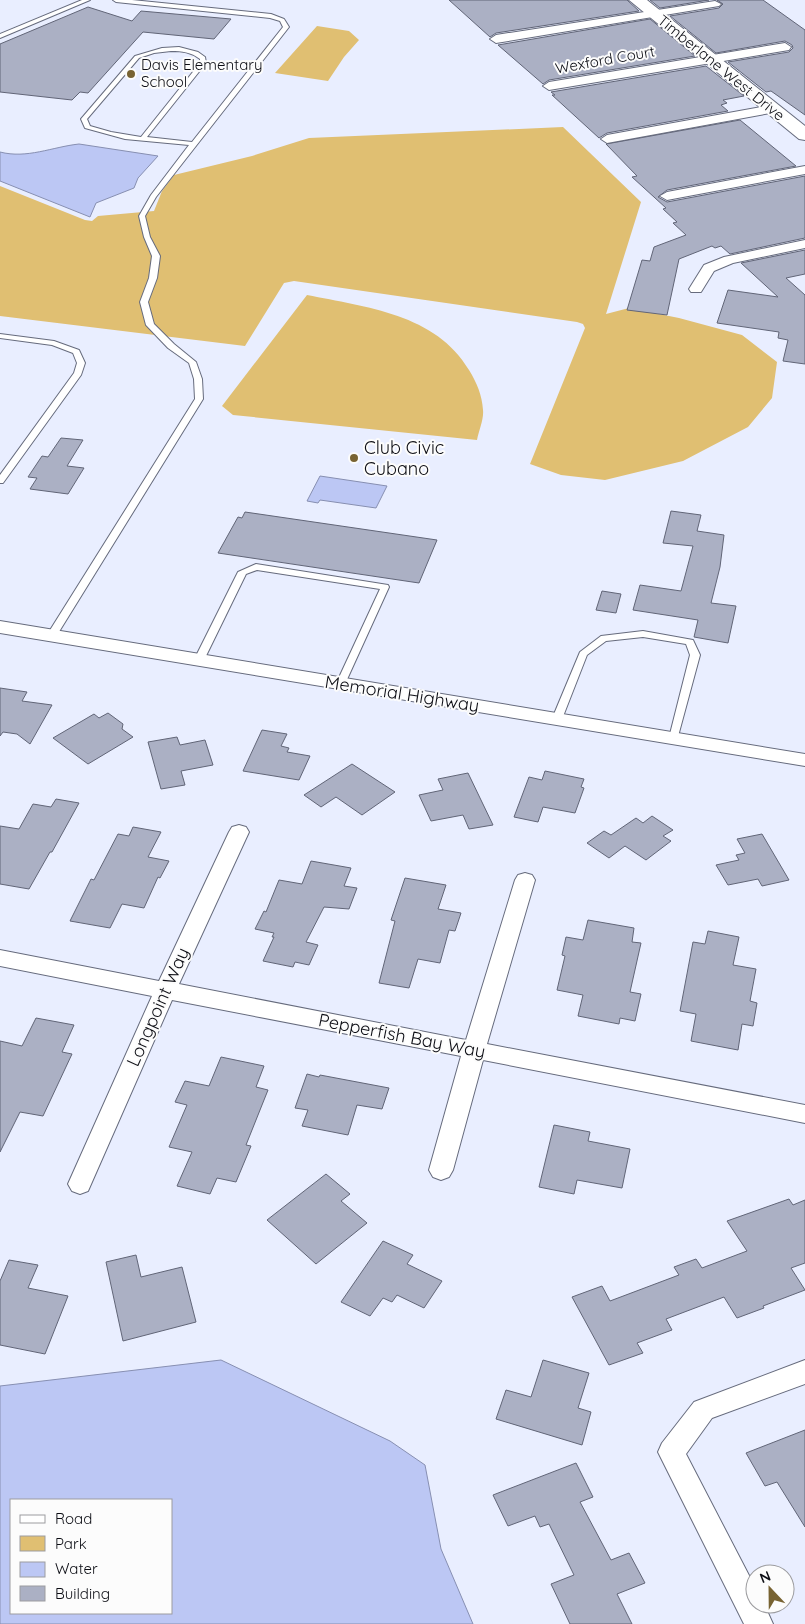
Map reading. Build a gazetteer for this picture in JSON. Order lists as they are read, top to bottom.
{
  "streets": {
    "street": [
      "Wexford Court",
      "Timberlane West Drive",
      "Memorial Highway",
      "Longpoint Way",
      "Pepperfish Bay Way"
    ]
  },
  "crossings": [
    ["Wexford Court", "Timberlane West Drive"],
    ["Longpoint Way", "Pepperfish Bay Way"]
  ],
  "places": ["Davis Elementary School", "Club Civic Cubano"],
  "legend": [
    "Road",
    "Park",
    "Water",
    "Building"
  ],
  "north": "top"
}
